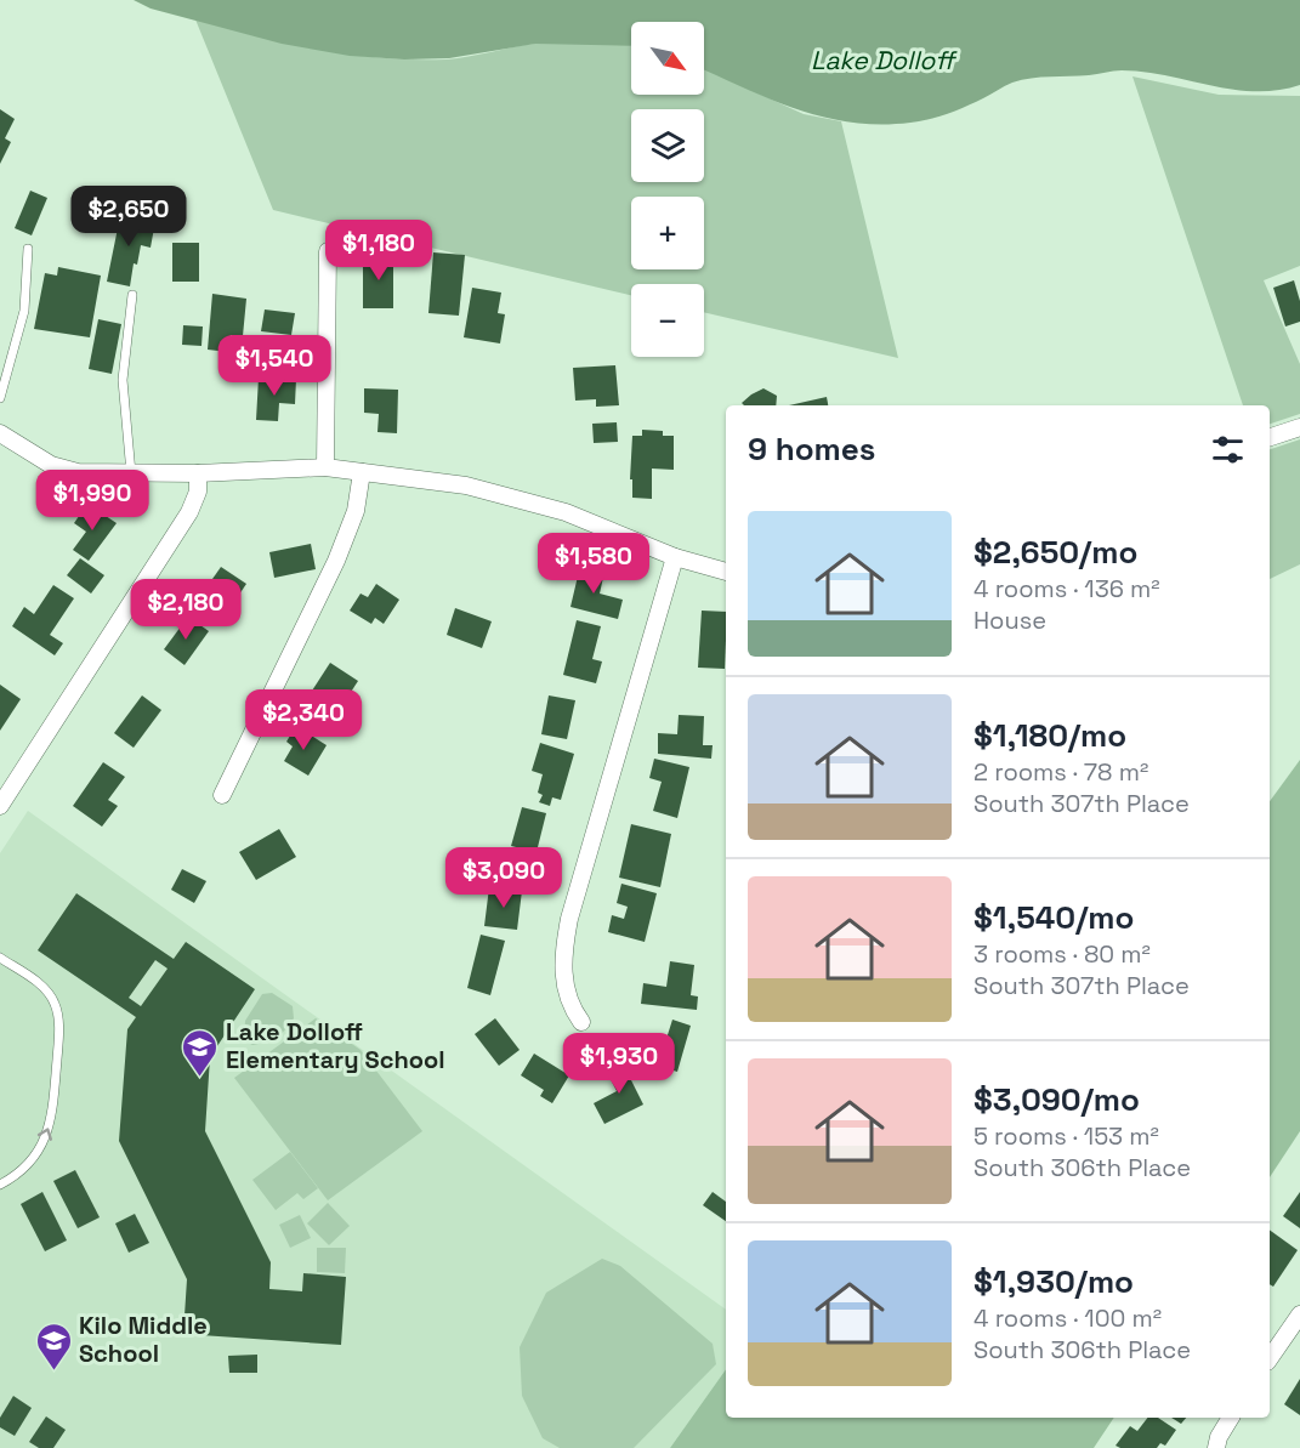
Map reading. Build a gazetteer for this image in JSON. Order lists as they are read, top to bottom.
{
  "water": ["Lake Dolloff"],
  "places": {
    "school or university": ["Lake Dolloff Elementary School", "Kilo Middle School"]
  },
  "north": "bottom right",
  "page": {
    "map_buttons": ["+", "−"],
    "price": [
      "$2,650",
      "$1,180",
      "$1,540",
      "$1,990",
      "$1,580",
      "$2,180",
      "$2,340",
      "$3,090",
      "$1,930"
    ],
    "heading": "9 homes",
    "list": [
      {
        "name": "$2,650/mo",
        "note": "4 rooms · 136 m² · House"
      },
      {
        "name": "$1,180/mo",
        "note": "2 rooms · 78 m² · South 307th Place"
      },
      {
        "name": "$1,540/mo",
        "note": "3 rooms · 80 m² · South 307th Place"
      },
      {
        "name": "$3,090/mo",
        "note": "5 rooms · 153 m² · South 306th Place"
      },
      {
        "name": "$1,930/mo",
        "note": "4 rooms · 100 m² · South 306th Place"
      }
    ]
  }
}
